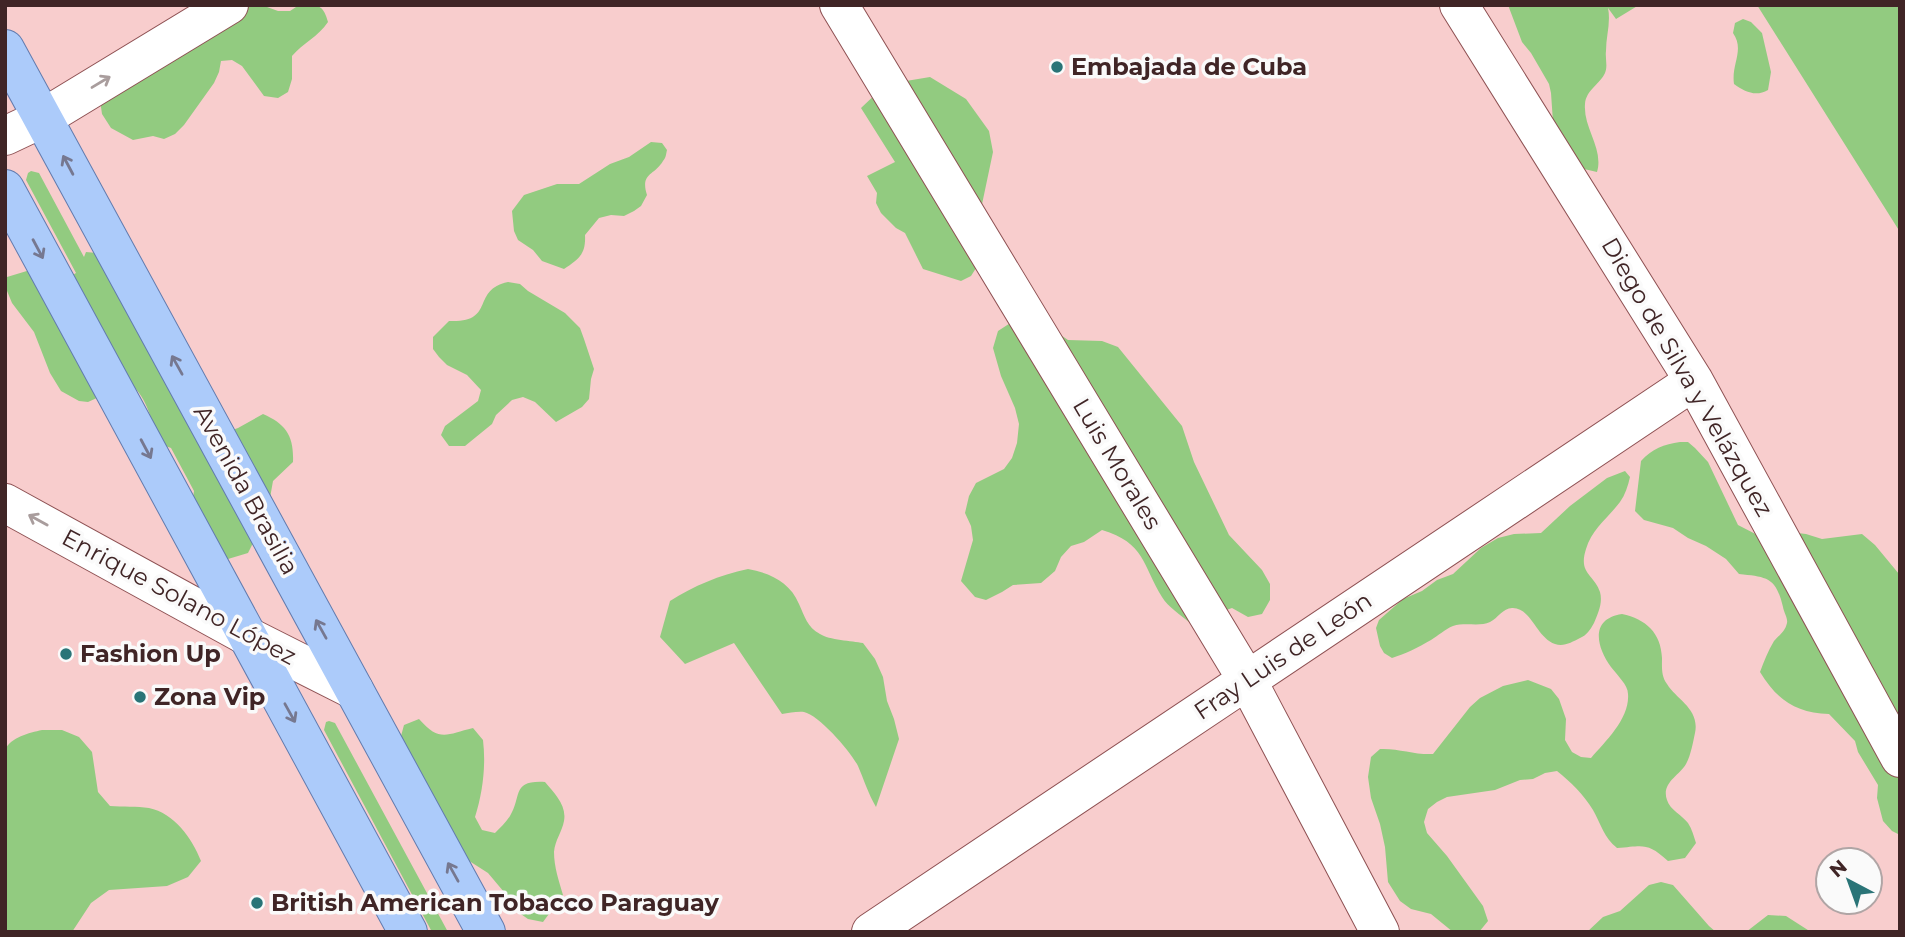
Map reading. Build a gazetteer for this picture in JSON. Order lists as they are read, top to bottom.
{
  "streets": {
    "main road": ["Avenida Brasilia"],
    "street": [
      "Diego de Silva y Velázquez",
      "Luis Morales",
      "Enrique Solano López",
      "Fray Luis de León"
    ]
  },
  "crossings": [
    ["Diego de Silva y Velázquez", "Fray Luis de León"],
    ["Luis Morales", "Fray Luis de León"],
    ["Avenida Brasilia", "Enrique Solano López"]
  ],
  "one_way": ["Enrique Solano López"],
  "places": [
    "Embajada de Cuba",
    "Fashion Up",
    "Zona Vip",
    "British American Tobacco Paraguay"
  ],
  "north": "top left"
}
